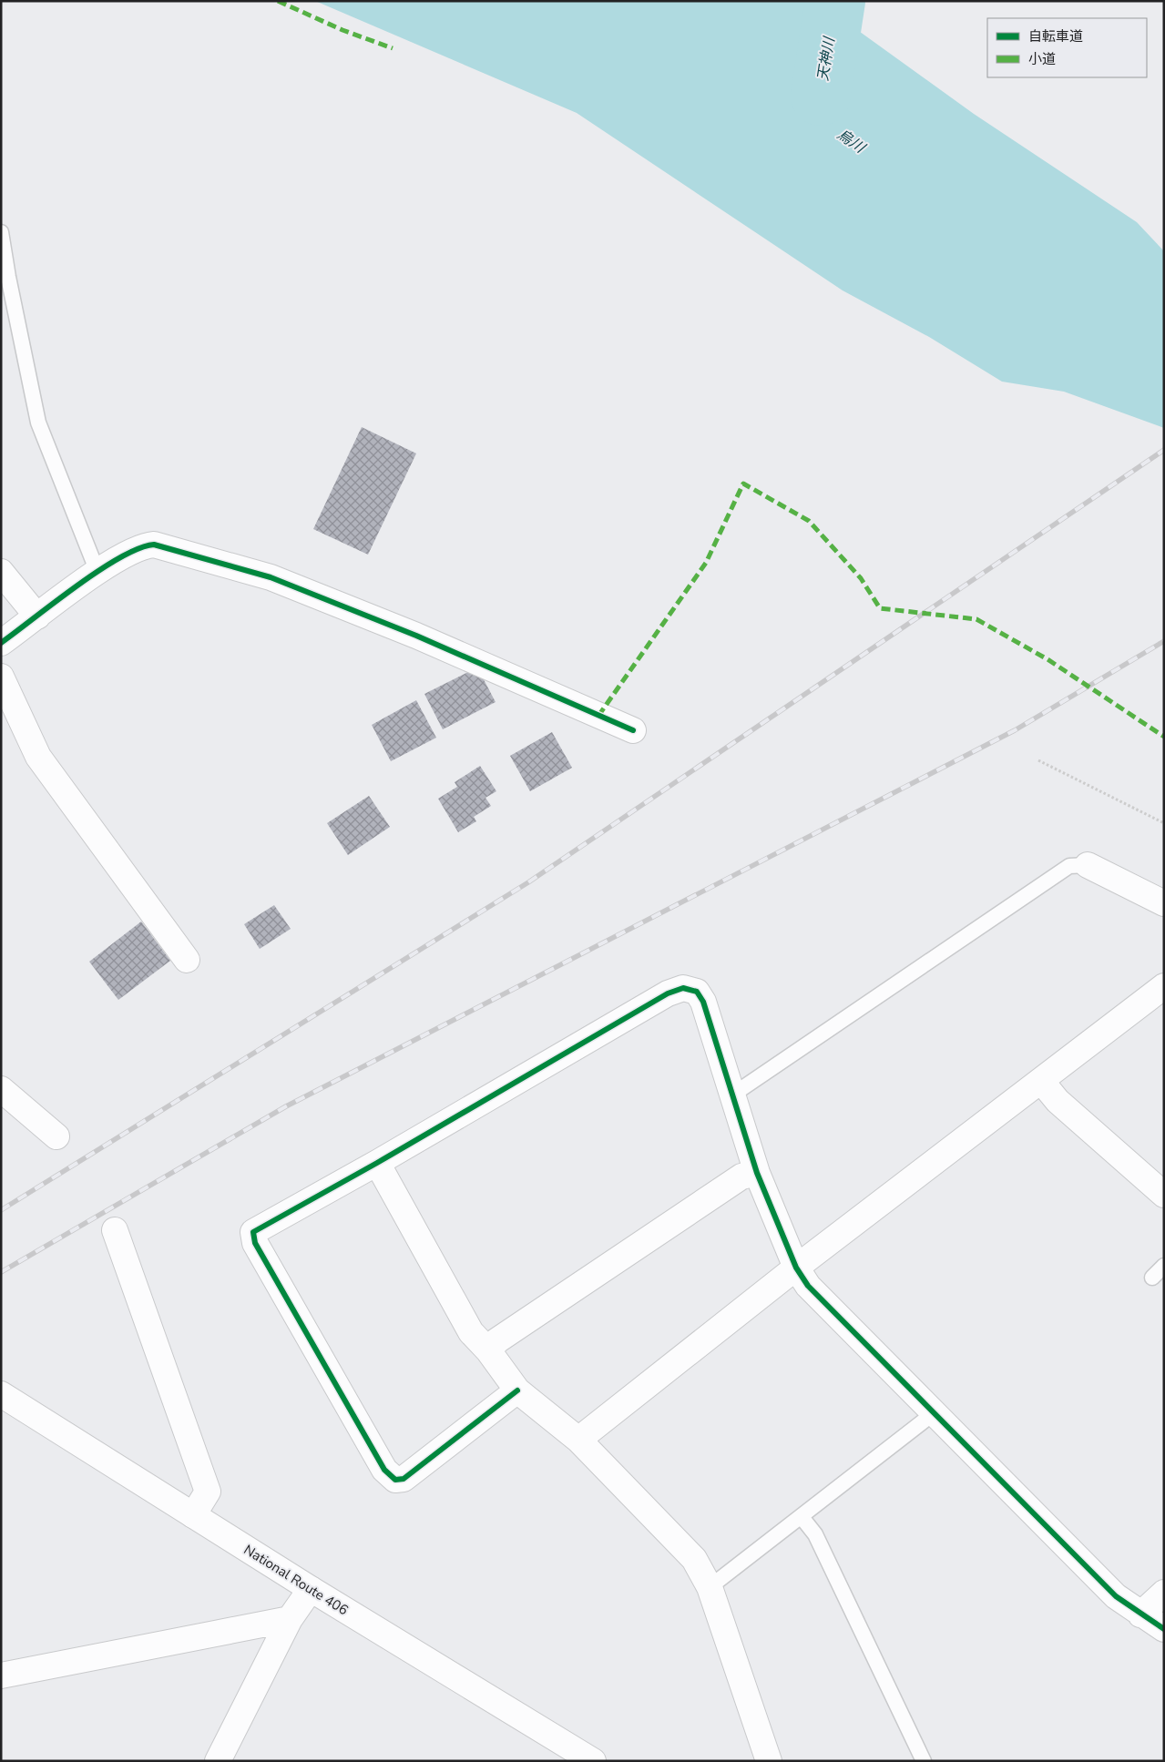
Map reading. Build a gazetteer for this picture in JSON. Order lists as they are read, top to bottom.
{
  "streets": {
    "main road": ["National Route 406"]
  },
  "water": ["天神川", "烏川"],
  "legend": ["自転車道", "小道"]
}
